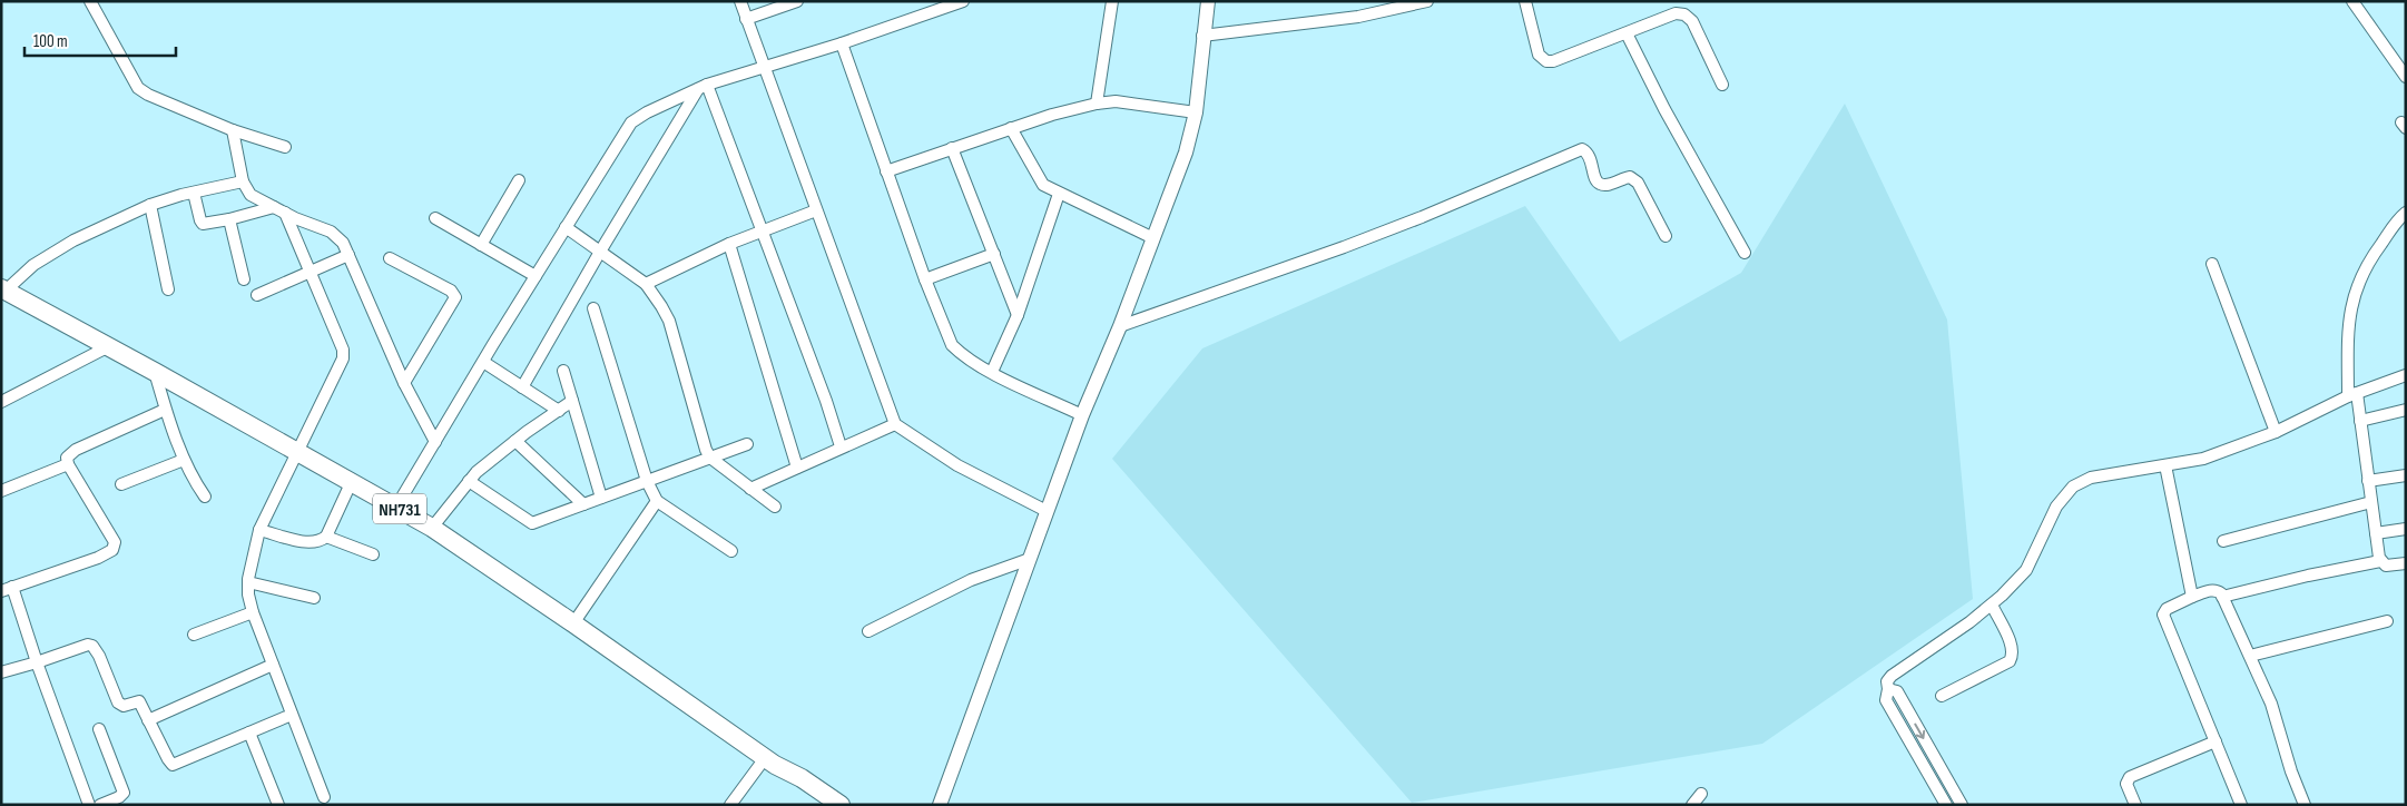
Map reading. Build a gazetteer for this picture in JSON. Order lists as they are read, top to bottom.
{
  "streets": {
    "highway": ["NH731"]
  },
  "scale_bar": "100 m"
}
